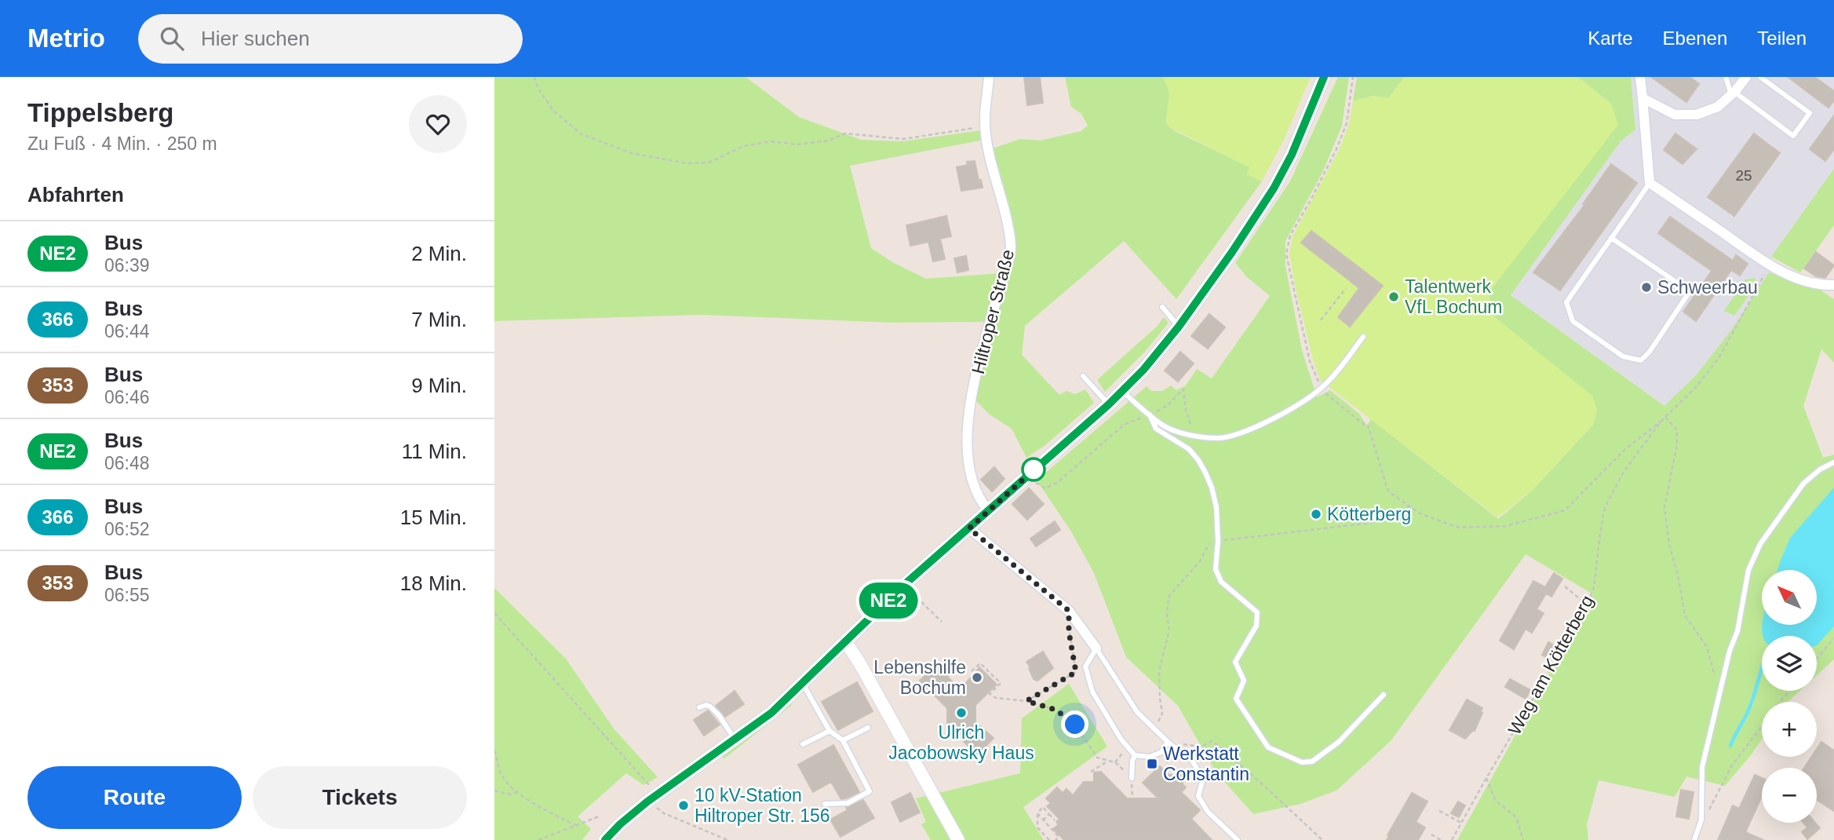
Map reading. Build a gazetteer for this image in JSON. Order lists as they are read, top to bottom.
{
  "streets": {
    "street": ["Hiltroper Straße"],
    "path": ["Weg am Kötterberg"]
  },
  "places": {
    "other": [
      "Schweerbau",
      "Talentwerk VfL Bochum",
      "Kötterberg",
      "Lebenshilfe Bochum",
      "Ulrich Jacobowsky Haus",
      "10 kV-Station Hiltroper Str. 156"
    ],
    "transit": ["Werkstatt Constantin"]
  },
  "lines": ["bus line NE2"],
  "house_numbers": ["25"],
  "north": "top left",
  "page": {
    "header": "Metrio",
    "search": "Hier suchen",
    "nav": ["Karte", "Ebenen", "Teilen"],
    "heading": [
      ["Tippelsberg", "Zu Fuß · 4 Min. · 250 m"],
      "Abfahrten"
    ],
    "on_map": "NE2",
    "list": [
      {
        "mark": "NE2",
        "name": "Bus",
        "note": "06:39",
        "value": "2 Min."
      },
      {
        "mark": "366",
        "name": "Bus",
        "note": "06:44",
        "value": "7 Min."
      },
      {
        "mark": "353",
        "name": "Bus",
        "note": "06:46",
        "value": "9 Min."
      },
      {
        "mark": "NE2",
        "name": "Bus",
        "note": "06:48",
        "value": "11 Min."
      },
      {
        "mark": "366",
        "name": "Bus",
        "note": "06:52",
        "value": "15 Min."
      },
      {
        "mark": "353",
        "name": "Bus",
        "note": "06:55",
        "value": "18 Min."
      }
    ],
    "map_buttons": ["+", "−"],
    "buttons": ["Route", "Tickets"]
  }
}
